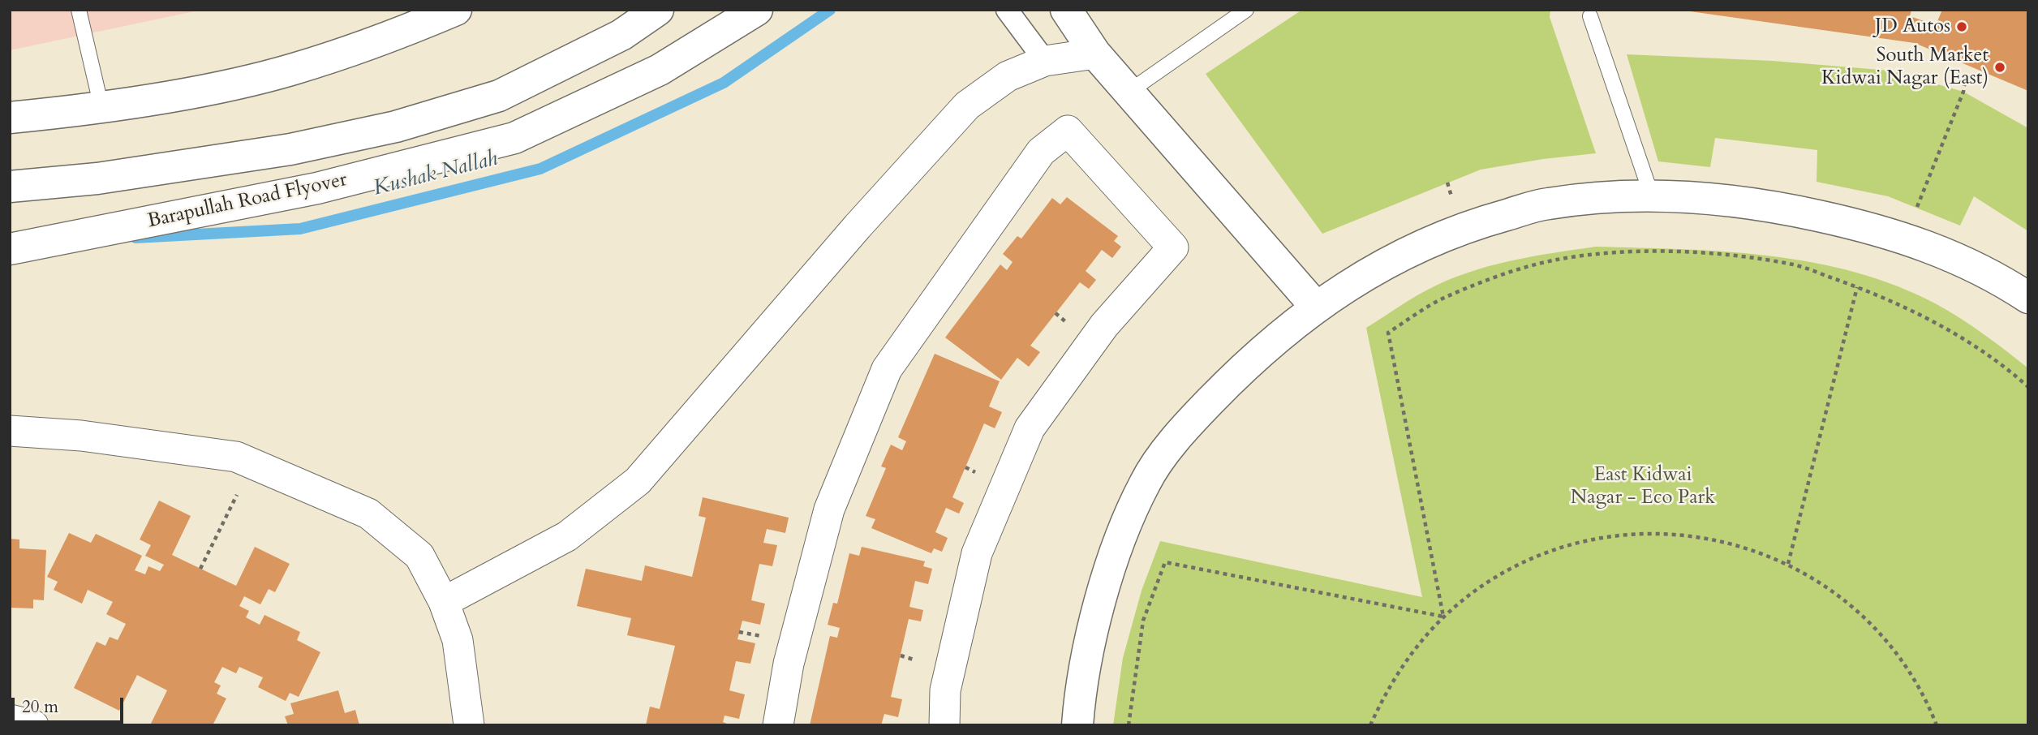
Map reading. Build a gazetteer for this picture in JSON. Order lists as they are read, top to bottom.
{
  "streets": {
    "main road": ["Barapullah Road Flyover"]
  },
  "water": ["Kushak Nallah"],
  "parks": ["East Kidwai Nagar - Eco Park"],
  "places": ["JD Autos", "South Market Kidwai Nagar (East)"],
  "scale_bar": "20 m"
}
